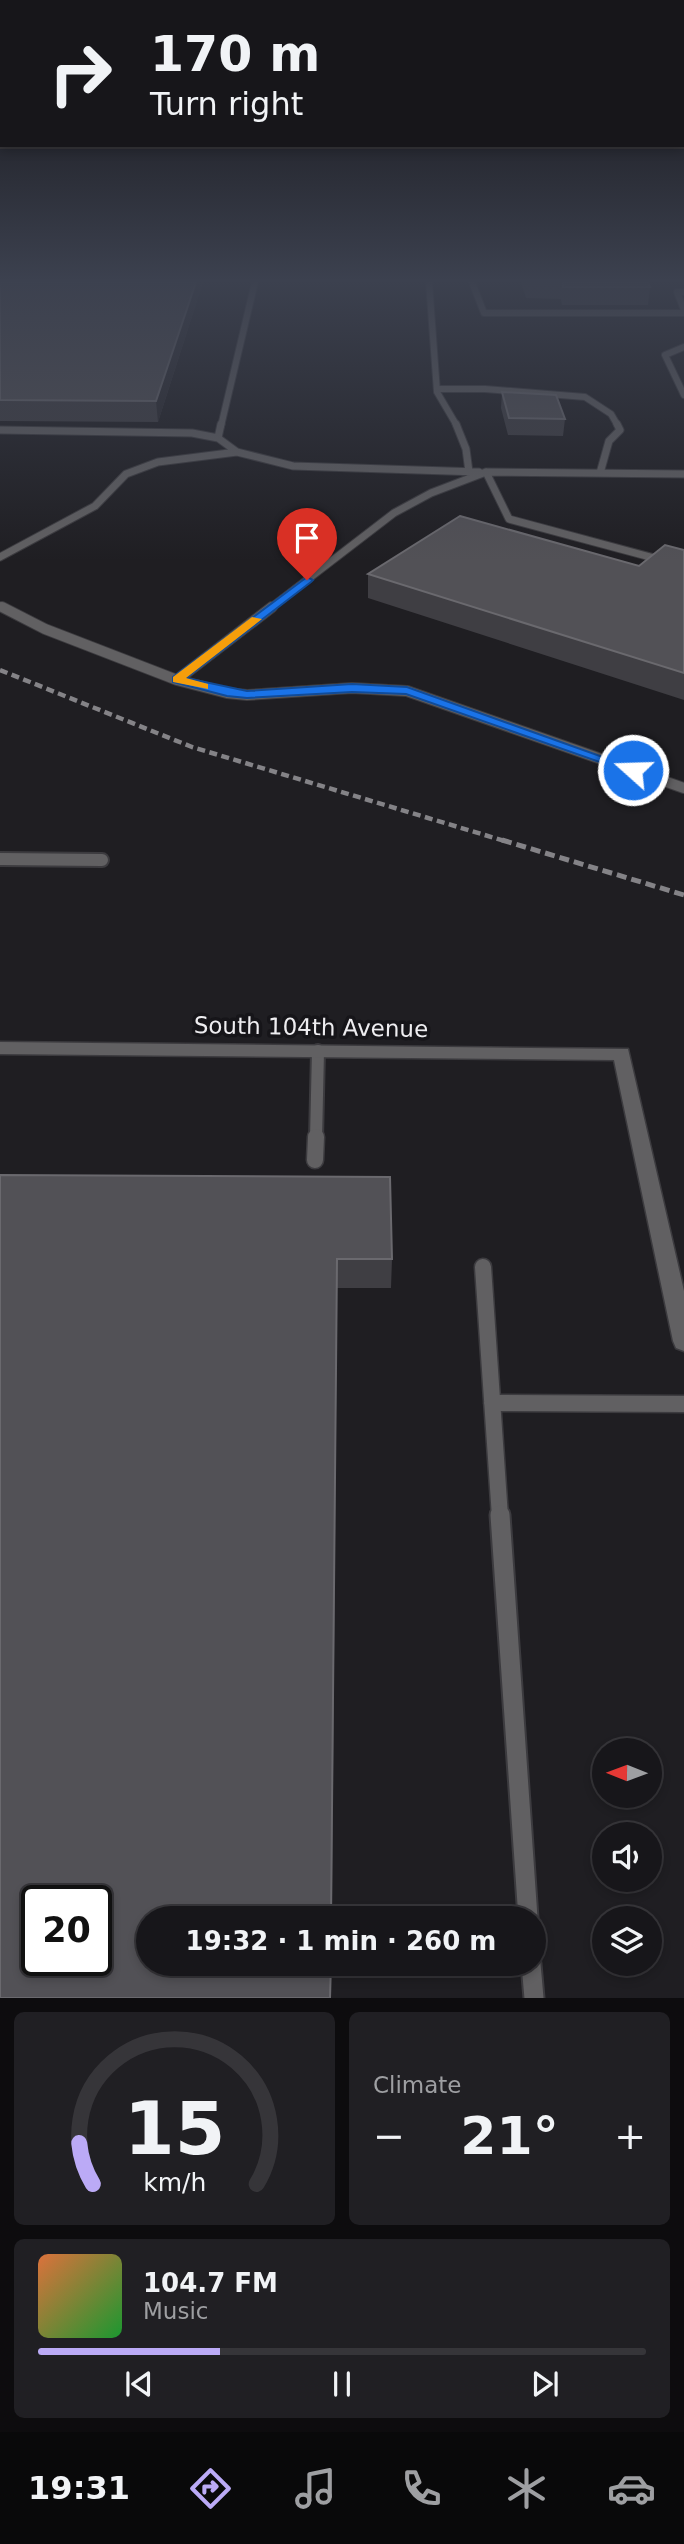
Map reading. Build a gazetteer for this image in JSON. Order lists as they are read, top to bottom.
{
  "streets": {
    "street": ["South 104th Avenue"]
  },
  "north": "left",
  "page": {
    "turn": ["170 m", "Turn right"],
    "limit": "20",
    "trip": "19:32 · 1 min · 260 m",
    "tile": "Climate",
    "heat": ["−", "21°", "+"],
    "song": ["104.7 FM", "Music"],
    "tabs": "19:31",
    "gauge": ["15", "km/h"]
  }
}
